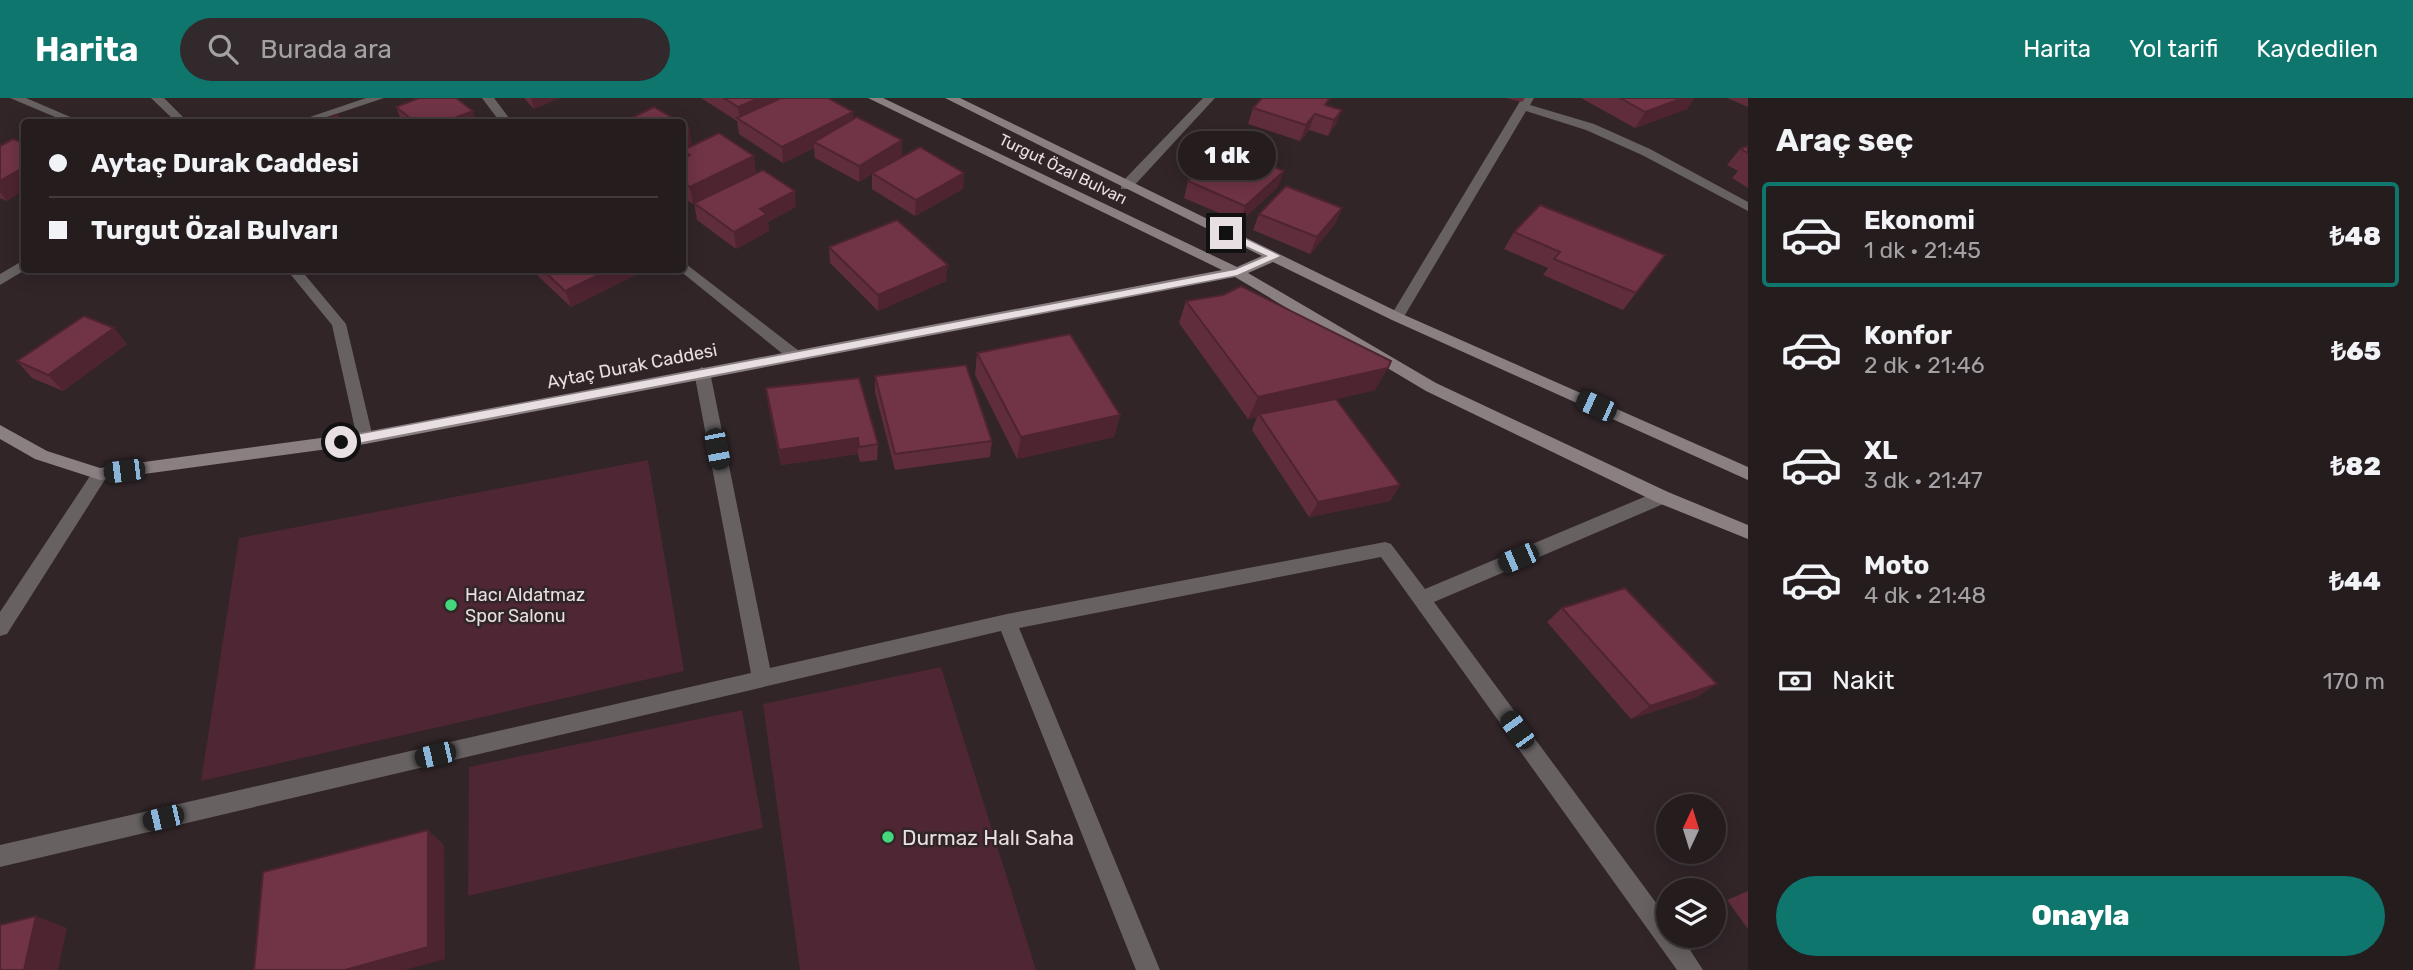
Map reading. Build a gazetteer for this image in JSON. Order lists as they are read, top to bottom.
{
  "streets": {
    "main road": ["Turgut Özal Bulvarı", "Aytaç Durak Caddesi"]
  },
  "crossings": [
    ["Turgut Özal Bulvarı", "Aytaç Durak Caddesi"]
  ],
  "places": ["Hacı Aldatmaz Spor Salonu", "Durmaz Halı Saha"],
  "north": "top",
  "page": {
    "header": "Harita",
    "search": "Burada ara",
    "nav": ["Harita", "Yol tarifi", "Kaydedilen"],
    "heading": "Araç seç",
    "banner": ["Aytaç Durak Caddesi", "Turgut Özal Bulvarı"],
    "bubble": "1 dk",
    "list": [
      {
        "name": "Ekonomi",
        "note": "1 dk · 21:45",
        "value": "₺48"
      },
      {
        "name": "Konfor",
        "note": "2 dk · 21:46",
        "value": "₺65"
      },
      {
        "name": "XL",
        "note": "3 dk · 21:47",
        "value": "₺82"
      },
      {
        "name": "Moto",
        "note": "4 dk · 21:48",
        "value": "₺44"
      }
    ],
    "pay": ["Nakit", "170 m"],
    "buttons": "Onayla"
  }
}
